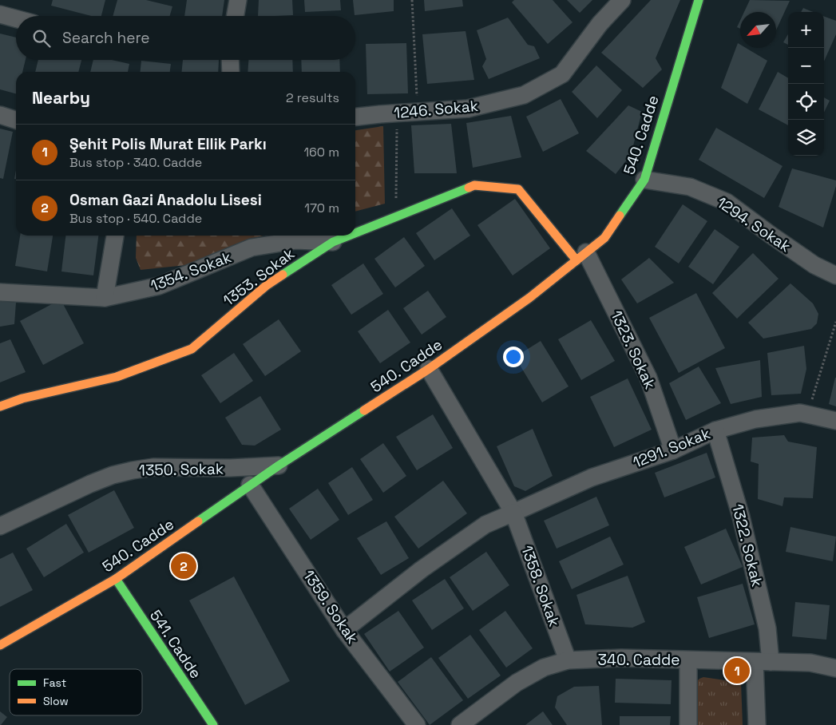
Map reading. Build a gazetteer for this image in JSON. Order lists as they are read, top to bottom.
{
  "streets": {
    "street": [
      "1246. Sokak",
      "540. Cadde",
      "1294. Sokak",
      "1354. Sokak",
      "1353. Sokak",
      "1323. Sokak",
      "1291. Sokak",
      "1350. Sokak",
      "1322. Sokak",
      "1358. Sokak",
      "1359. Sokak",
      "541. Cadde",
      "340. Cadde"
    ]
  },
  "crossings": [
    ["540. Cadde", "1294. Sokak"],
    ["540. Cadde", "1353. Sokak"],
    ["540. Cadde", "1323. Sokak"],
    ["540. Cadde", "1350. Sokak"],
    ["540. Cadde", "1359. Sokak"],
    ["540. Cadde", "541. Cadde"],
    ["1354. Sokak", "1353. Sokak"],
    ["1353. Sokak", "1323. Sokak"],
    ["1323. Sokak", "1291. Sokak"],
    ["1291. Sokak", "1322. Sokak"],
    ["1291. Sokak", "1358. Sokak"],
    ["1291. Sokak", "1359. Sokak"],
    ["1322. Sokak", "340. Cadde"],
    ["1358. Sokak", "340. Cadde"]
  ],
  "legend": ["Fast", "Slow"],
  "north": "bottom left",
  "page": {
    "map_buttons": ["+", "−"],
    "search": "Search here",
    "heading": ["Nearby", "2 results"],
    "list": [
      {
        "mark": "1",
        "name": "Şehit Polis Murat Ellik Parkı",
        "note": "Bus stop · 340. Cadde",
        "value": "160 m"
      },
      {
        "mark": "2",
        "name": "Osman Gazi Anadolu Lisesi",
        "note": "Bus stop · 540. Cadde",
        "value": "170 m"
      }
    ],
    "pins": ["2", "1"]
  }
}
